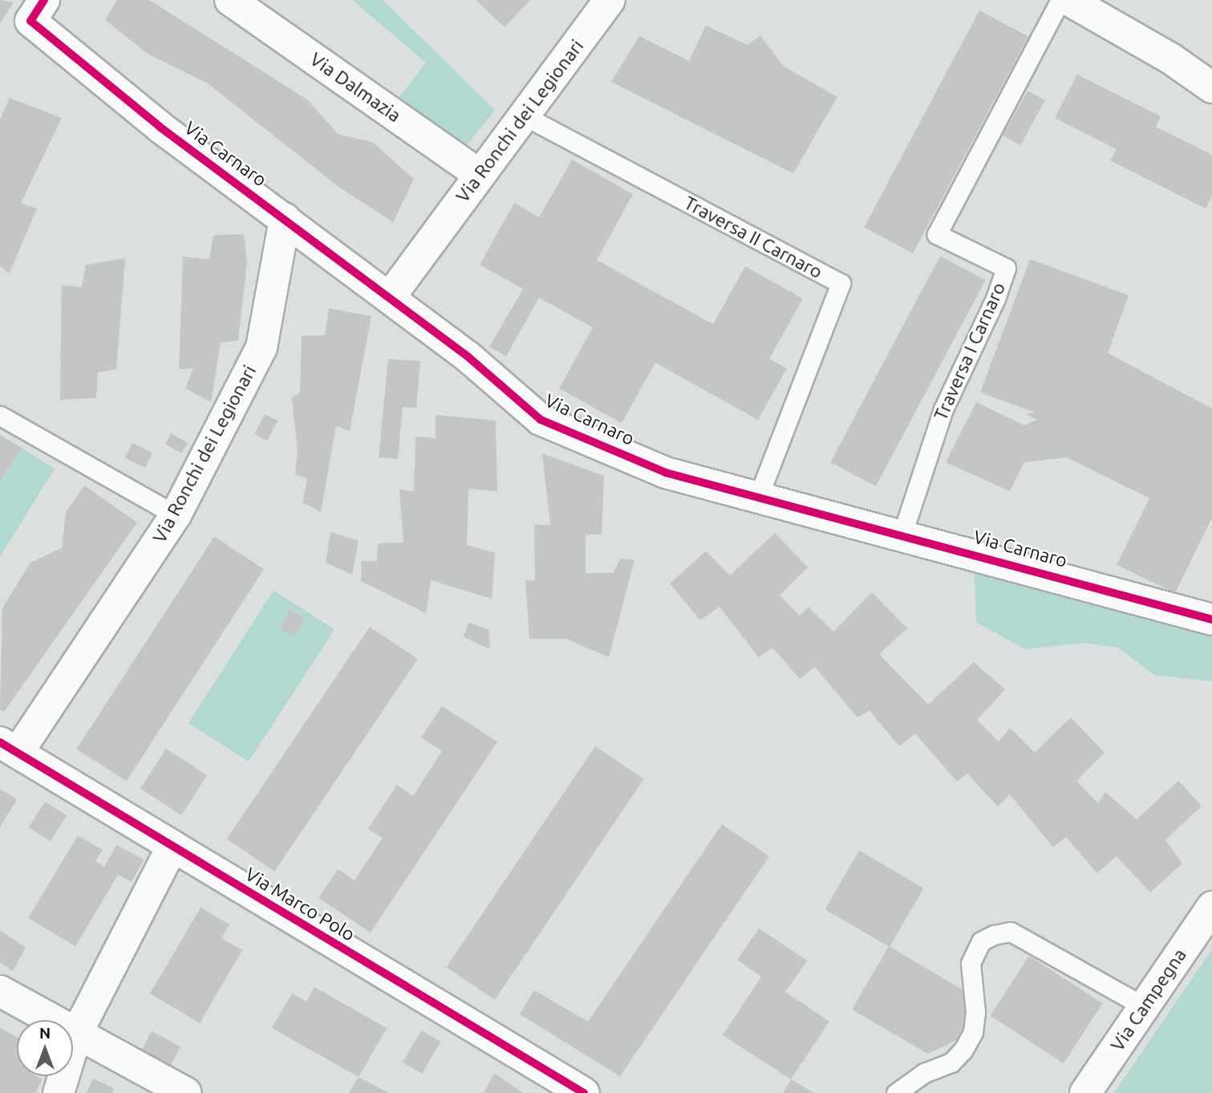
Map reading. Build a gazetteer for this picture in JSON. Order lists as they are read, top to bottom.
{
  "streets": {
    "street": [
      "Via Dalmazia",
      "Via Ronchi dei Legionari",
      "Via Carnaro",
      "Via Marco Polo",
      "Via Campegna"
    ],
    "lane": ["Traversa II Carnaro", "Traversa I Carnaro"]
  },
  "crossings": [
    ["Via Dalmazia", "Via Ronchi dei Legionari"],
    ["Via Ronchi dei Legionari", "Via Carnaro"],
    ["Via Ronchi dei Legionari", "Traversa II Carnaro"],
    ["Via Ronchi dei Legionari", "Via Marco Polo"],
    ["Via Carnaro", "Traversa II Carnaro"],
    ["Via Carnaro", "Traversa I Carnaro"]
  ],
  "north": "top"
}
